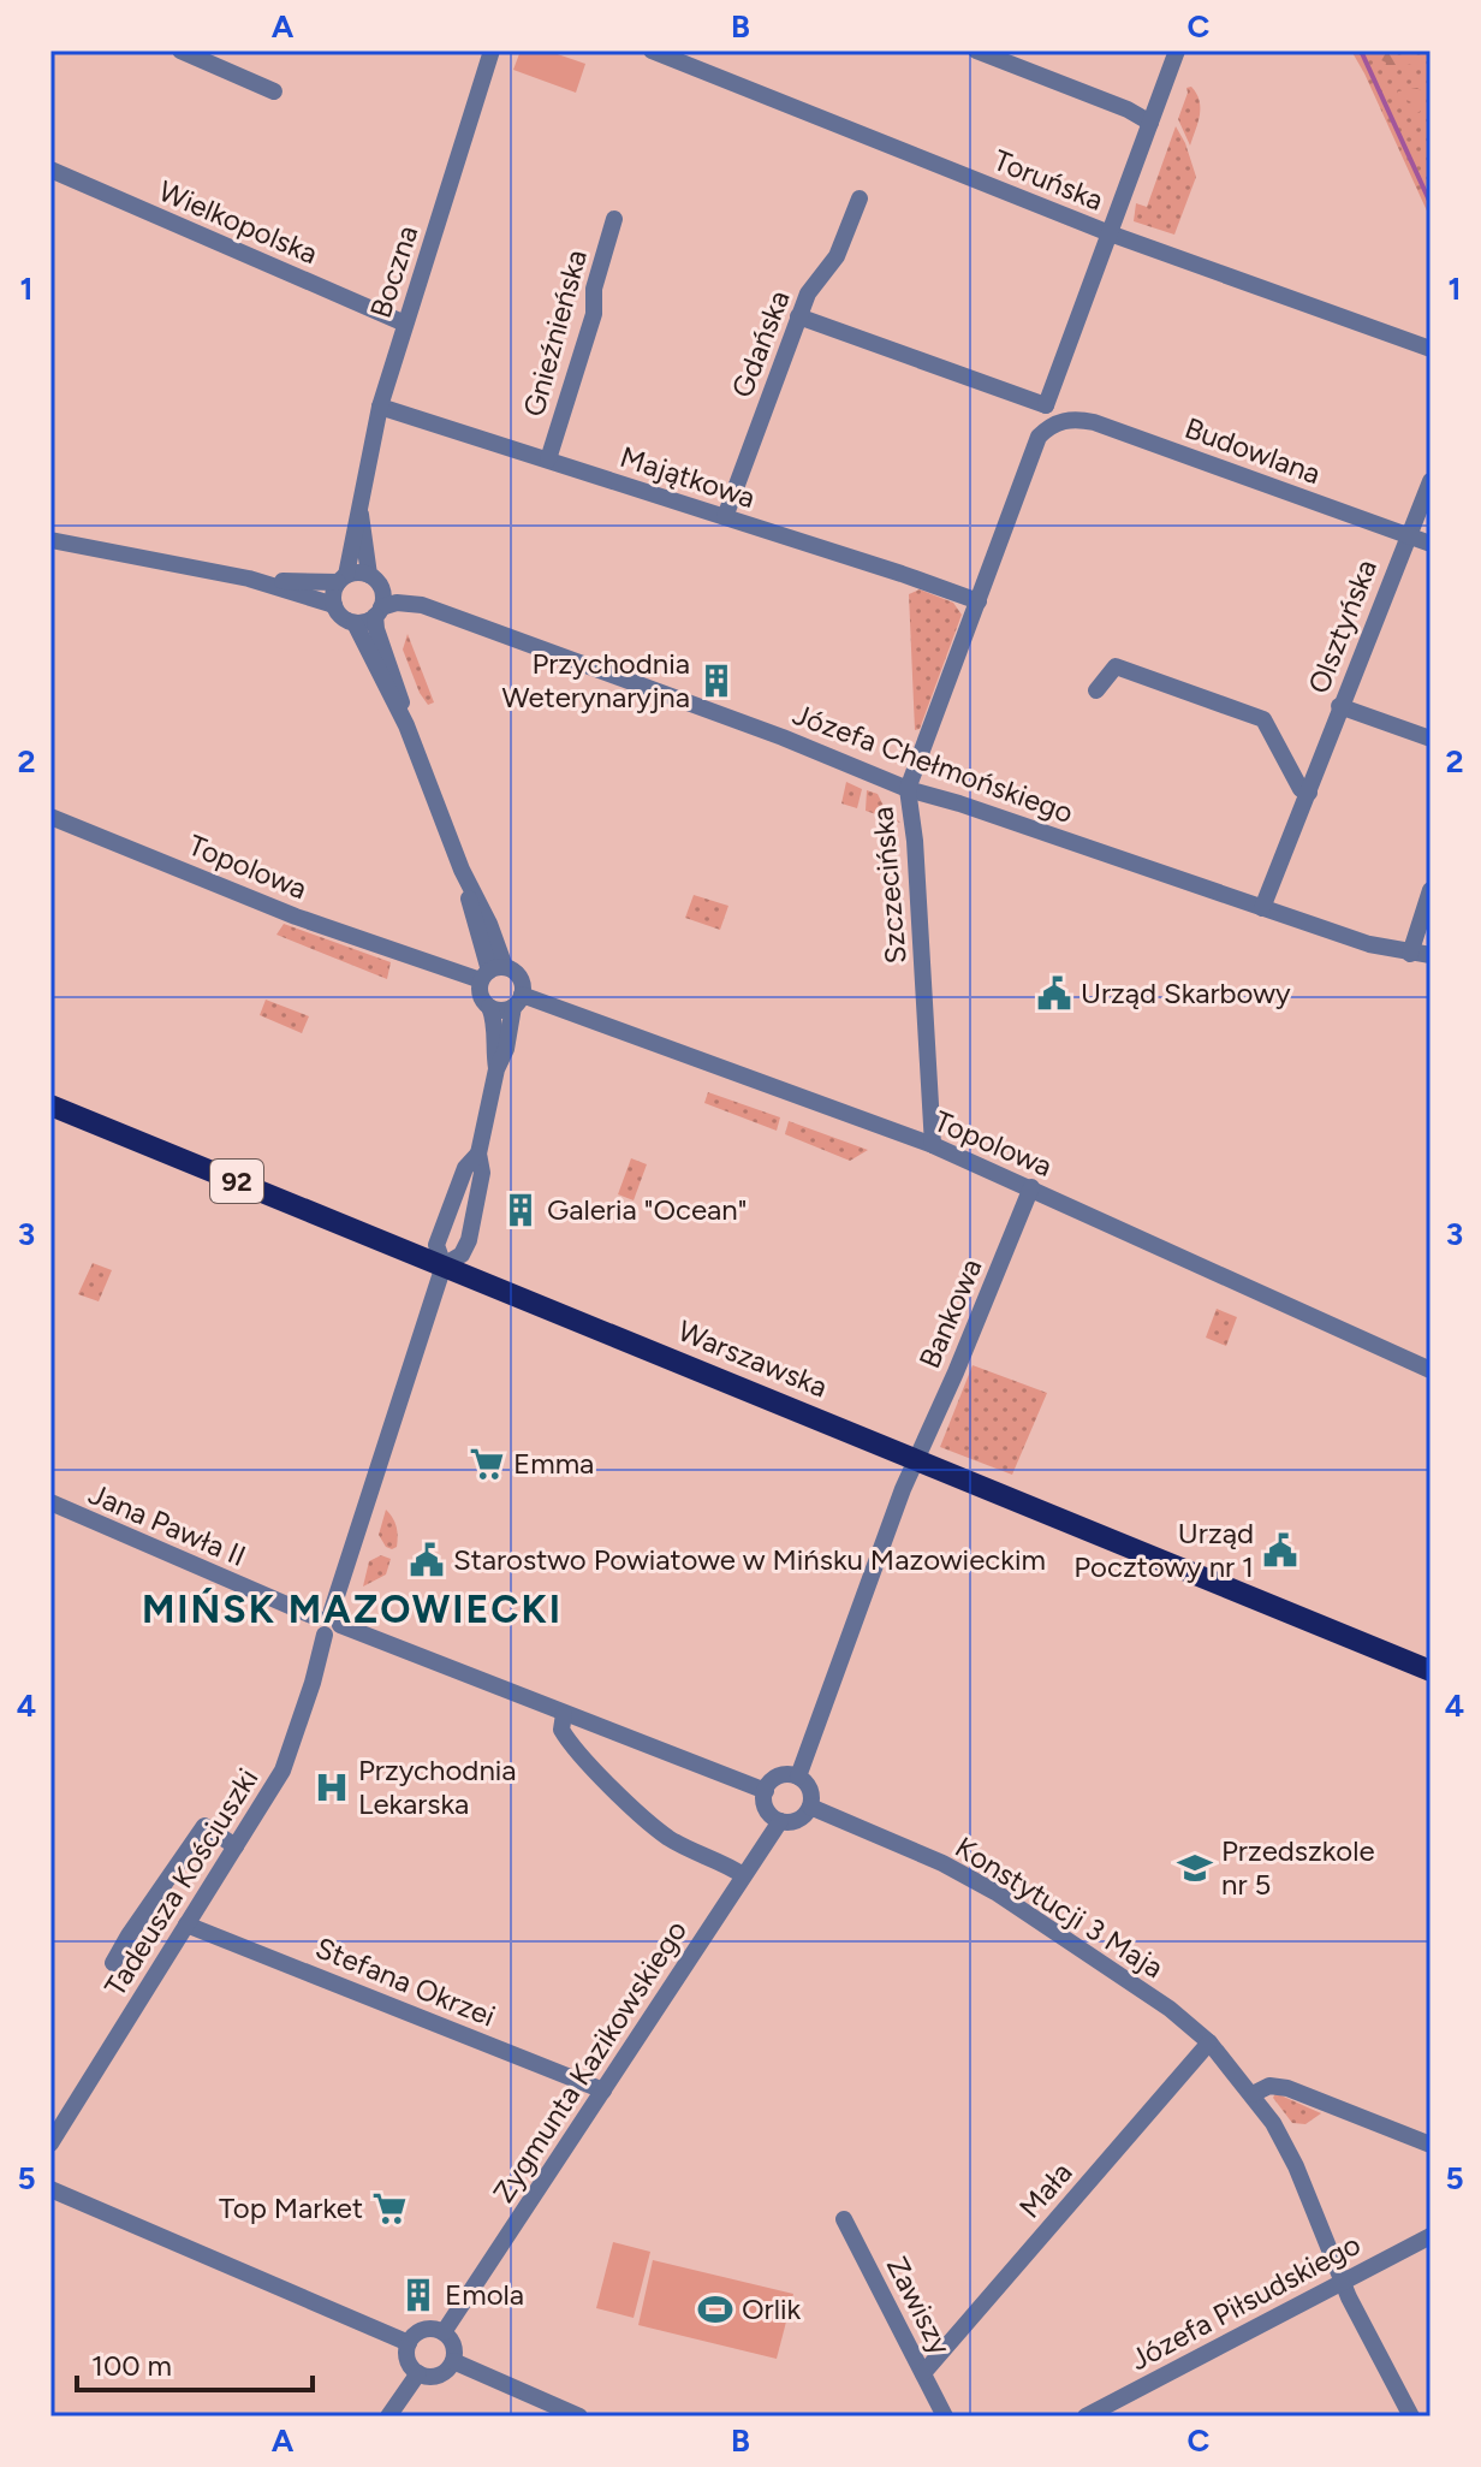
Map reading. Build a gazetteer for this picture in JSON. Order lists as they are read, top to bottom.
{
  "streets": {
    "main road": ["92", "Warszawska"],
    "street": [
      "Toruńska",
      "Wielkopolska",
      "Boczna",
      "Gnieźnieńska",
      "Gdańska",
      "Budowlana",
      "Majątkowa",
      "Olsztyńska",
      "Józefa Chełmońskiego",
      "Topolowa",
      "Szczecińska",
      "Bankowa",
      "Jana Pawła II",
      "Tadeusza Kościuszki",
      "Konstytucji 3 Maja",
      "Stefana Okrzei",
      "Zygmunta Kazikowskiego",
      "Mała",
      "Józefa Piłsudskiego",
      "Zawiszy"
    ]
  },
  "crossings": [
    ["Wielkopolska", "Boczna"],
    ["Boczna", "Majątkowa"],
    ["Boczna", "Józefa Chełmońskiego"],
    ["Gnieźnieńska", "Majątkowa"],
    ["Gdańska", "Majątkowa"],
    ["Budowlana", "Olsztyńska"],
    ["Budowlana", "Szczecińska"],
    ["Majątkowa", "Szczecińska"],
    ["Olsztyńska", "Józefa Chełmońskiego"],
    ["Józefa Chełmońskiego", "Szczecińska"],
    ["Topolowa", "Szczecińska"],
    ["Topolowa", "Bankowa"],
    ["Bankowa", "Warszawska"],
    ["Warszawska", "Tadeusza Kościuszki"],
    ["Jana Pawła II", "Tadeusza Kościuszki"],
    ["Tadeusza Kościuszki", "Stefana Okrzei"],
    ["Konstytucji 3 Maja", "Zygmunta Kazikowskiego"],
    ["Konstytucji 3 Maja", "Mała"],
    ["Konstytucji 3 Maja", "Józefa Piłsudskiego"],
    ["Stefana Okrzei", "Zygmunta Kazikowskiego"],
    ["Mała", "Zawiszy"]
  ],
  "districts": ["MIŃSK MAZOWIECKI"],
  "places": {
    "building": ["Przychodnia Weterynaryjna", "Galeria \"Ocean\"", "Emola"],
    "public building": ["Urząd Skarbowy", "Urząd Pocztowy nr 1", "Starostwo Powiatowe w Mińsku Mazowieckim"],
    "supermarket": ["Emma", "Top Market"],
    "hospital": ["Przychodnia Lekarska"],
    "school or university": ["Przedszkole nr 5"],
    "sports": ["Orlik"]
  },
  "scale_bar": "100 m",
  "grid": {
    "columns": ["A", "B", "C"],
    "rows": [
      "1",
      "2",
      "3",
      "4",
      "5"
    ]
  }
}
